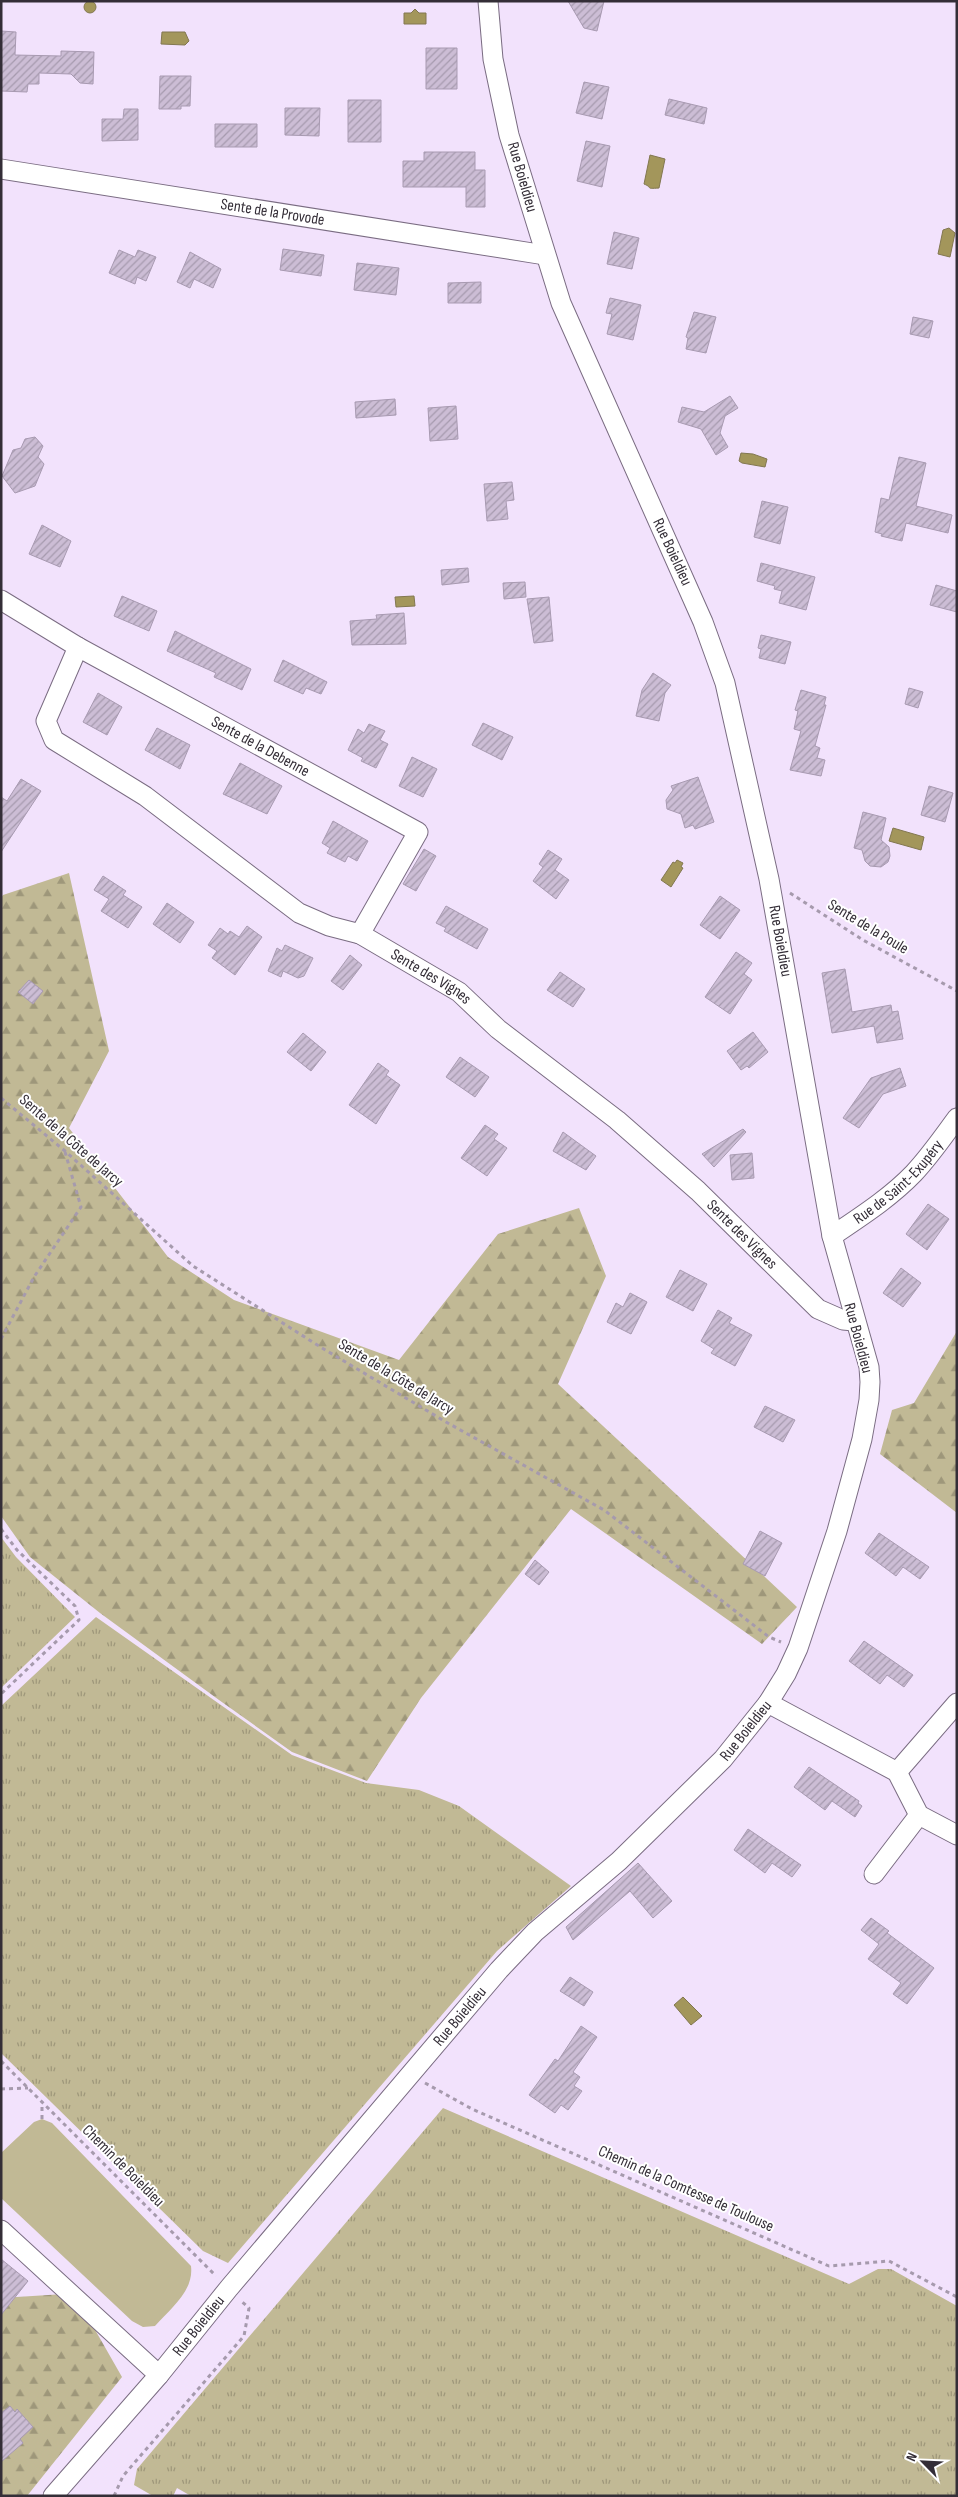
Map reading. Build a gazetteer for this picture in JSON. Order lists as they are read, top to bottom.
{
  "streets": {
    "street": [
      "Rue Boieldieu",
      "Sente de la Provode",
      "Sente de la Debenne",
      "Sente des Vignes",
      "Rue de Saint-Exupéry"
    ],
    "path": [
      "Sente de la Poule",
      "Sente de la Côte de Jarcy",
      "Chemin de Boieldieu",
      "Chemin de la Comtesse de Toulouse"
    ]
  },
  "crossings": [
    ["Rue Boieldieu", "Sente de la Provode"],
    ["Rue Boieldieu", "Sente de la Poule"],
    ["Rue Boieldieu", "Sente des Vignes"],
    ["Rue Boieldieu", "Sente de la Côte de Jarcy"],
    ["Rue Boieldieu", "Rue de Saint-Exupéry"],
    ["Rue Boieldieu", "Chemin de Boieldieu"],
    ["Rue Boieldieu", "Chemin de la Comtesse de Toulouse"],
    ["Sente de la Debenne", "Sente des Vignes"]
  ],
  "north": "top left"
}
